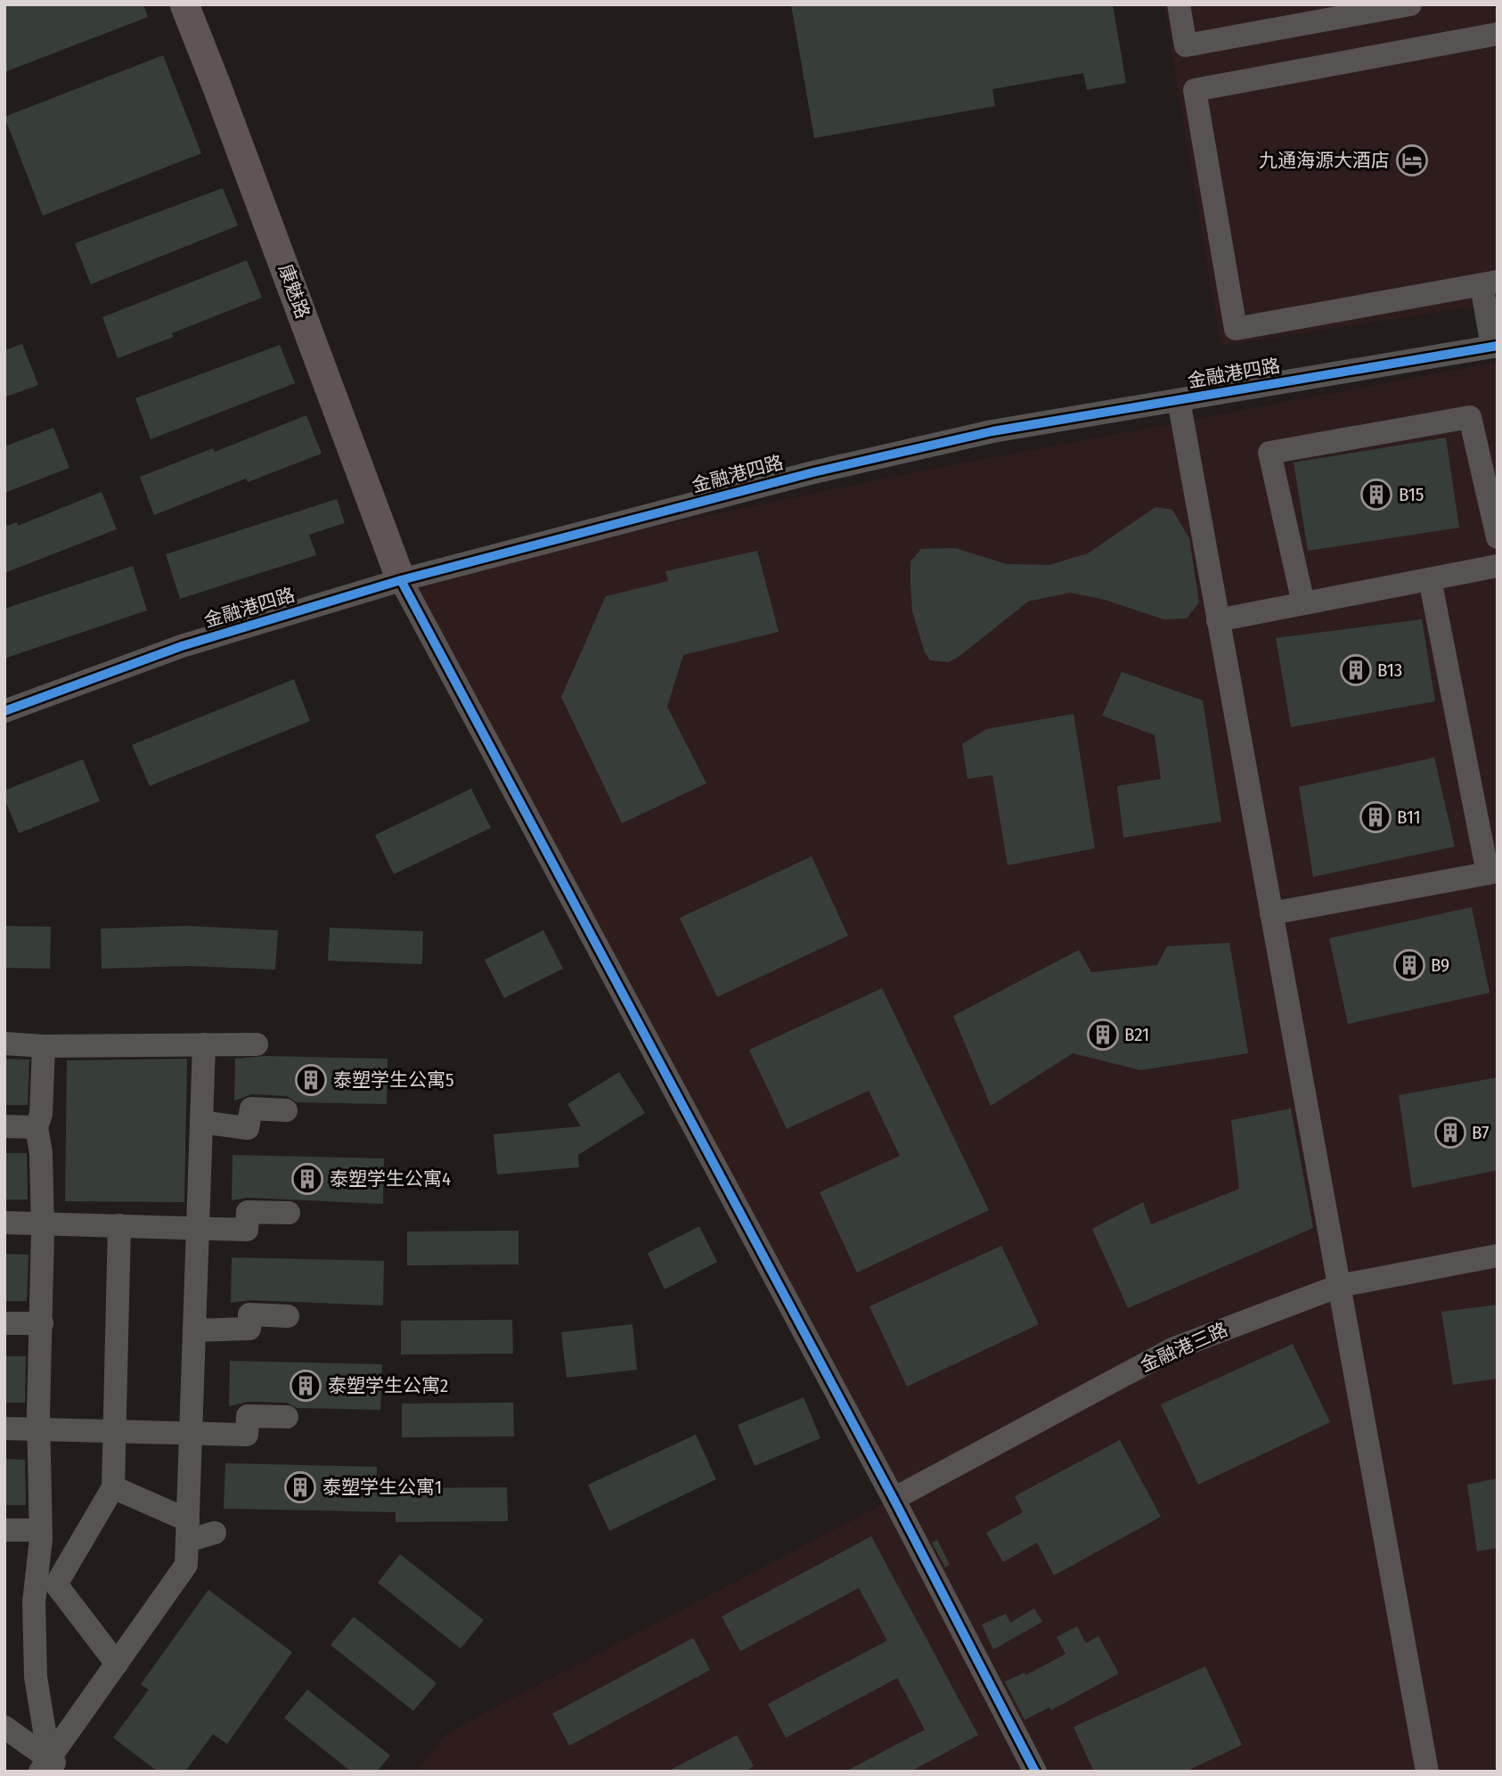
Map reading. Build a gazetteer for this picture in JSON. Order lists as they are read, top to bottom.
{
  "streets": {
    "main road": ["康魅路"],
    "street": ["金融港四路", "金融港三路"]
  },
  "crossings": [
    ["康魅路", "金融港四路"]
  ],
  "places": {
    "hotel": ["九通海源大酒店"],
    "building": [
      "B15",
      "B13",
      "B11",
      "B9",
      "B21",
      "泰塑学生公寓5",
      "B7",
      "泰塑学生公寓4",
      "泰塑学生公寓2",
      "泰塑学生公寓1"
    ]
  }
}
